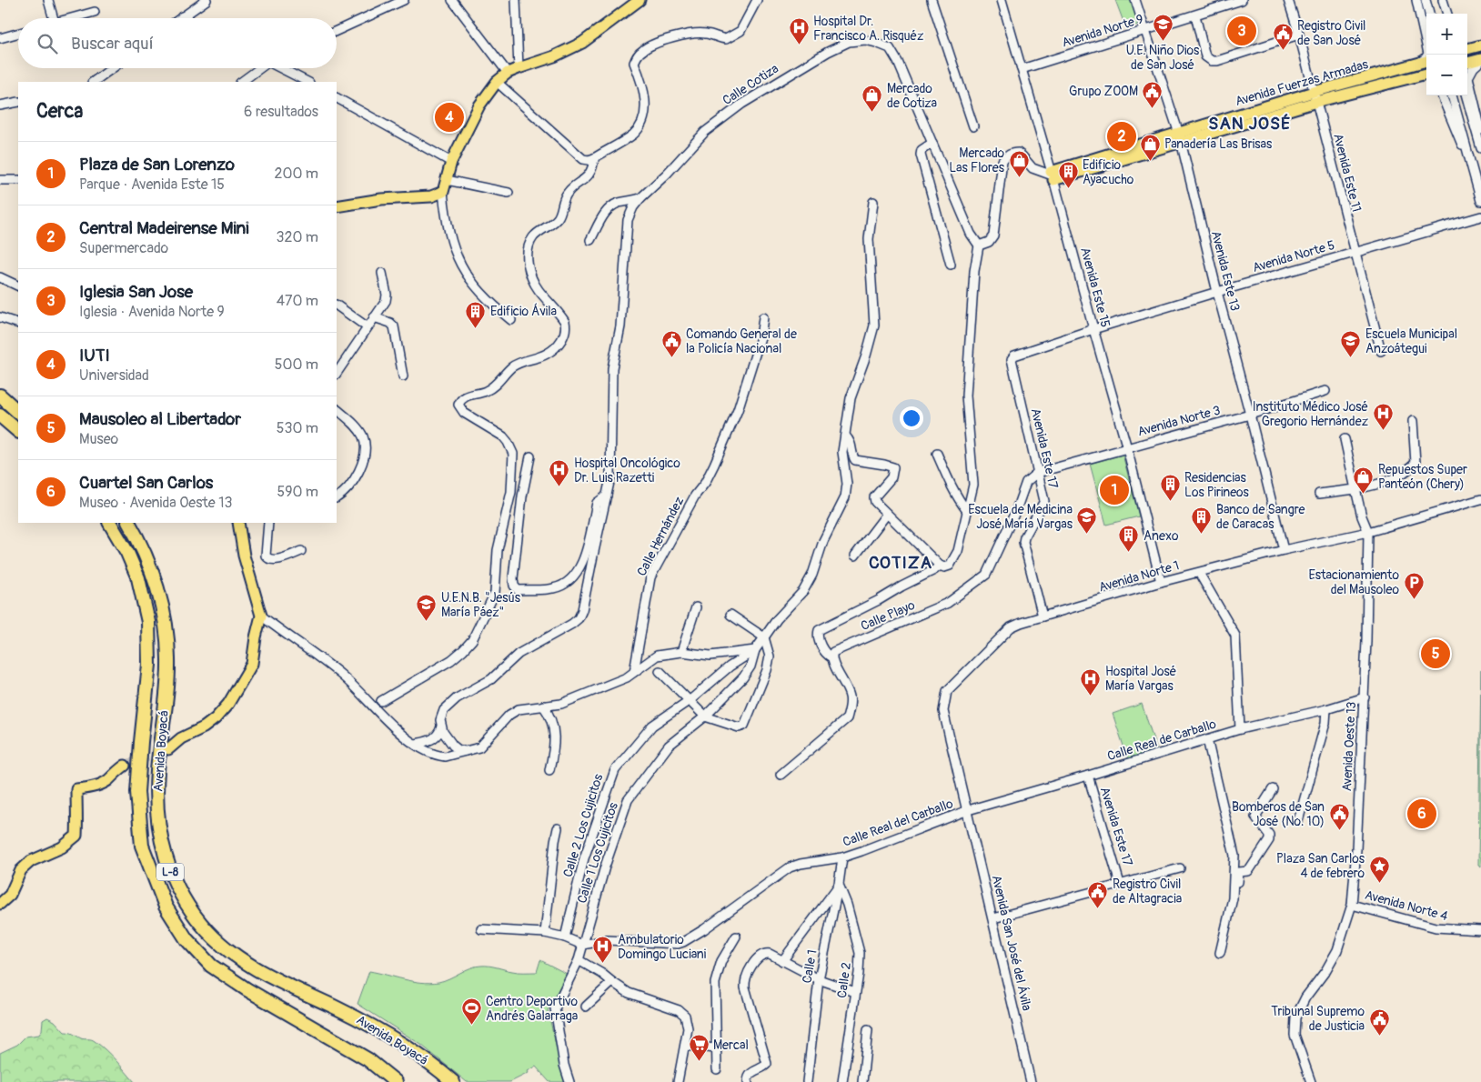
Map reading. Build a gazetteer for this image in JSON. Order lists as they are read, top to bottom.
{
  "streets": {
    "highway": ["Avenida Boyacá", "L-8"],
    "main road": ["Avenida Fuerzas Armadas"],
    "street": [
      "Avenida Norte 9",
      "Calle Cotiza",
      "Avenida Este 11",
      "Avenida Norte 5",
      "Avenida Este 13",
      "Avenida Este 15",
      "Avenida Norte 3",
      "Avenida Este 17",
      "Calle Hernández",
      "Avenida Norte 1",
      "Calle Playo",
      "Calle Real de Carballo",
      "Avenida Oeste 13",
      "Calle Real del Carballo",
      "Calle 2 Los Cujicitos",
      "Calle 1 Los Cujicitos",
      "Avenida Norte 4",
      "Avenida San José del Ávila",
      "Calle 1",
      "Calle 2"
    ]
  },
  "crossings": [
    ["Avenida Norte 9", "Avenida Este 13"],
    ["Avenida Norte 9", "Avenida Este 15"],
    ["Avenida Fuerzas Armadas", "Avenida Este 11"],
    ["Avenida Fuerzas Armadas", "Avenida Este 13"],
    ["Avenida Fuerzas Armadas", "Avenida Este 15"],
    ["Avenida Este 11", "Avenida Norte 5"],
    ["Avenida Norte 5", "Avenida Este 13"],
    ["Avenida Norte 5", "Avenida Este 15"],
    ["Avenida Norte 5", "Avenida Este 17"],
    ["Avenida Este 13", "Avenida Norte 3"],
    ["Avenida Este 13", "Avenida Norte 1"],
    ["Avenida Este 15", "Avenida Norte 3"],
    ["Avenida Este 15", "Avenida Norte 1"],
    ["Avenida Norte 3", "Avenida Este 17"],
    ["Avenida Norte 3", "Calle Playo"],
    ["Avenida Este 17", "Avenida Norte 1"],
    ["Avenida Este 17", "Calle Playo"],
    ["Avenida Este 17", "Calle Real de Carballo"],
    ["Avenida Norte 1", "Calle Real de Carballo"],
    ["Avenida Norte 1", "Avenida Oeste 13"],
    ["Avenida Norte 1", "Calle Real del Carballo"],
    ["Avenida Norte 1", "Avenida San José del Ávila"],
    ["Calle Real de Carballo", "Avenida Oeste 13"],
    ["Calle Real de Carballo", "Calle Real del Carballo"],
    ["Calle Real de Carballo", "Avenida San José del Ávila"],
    ["Avenida Oeste 13", "Avenida Norte 4"],
    ["Calle Real del Carballo", "Calle 1 Los Cujicitos"],
    ["Calle Real del Carballo", "Avenida San José del Ávila"],
    ["Calle Real del Carballo", "Calle 1"],
    ["Calle 2 Los Cujicitos", "Calle 1 Los Cujicitos"],
    ["Calle 1", "Calle 2"]
  ],
  "districts": ["SAN JOSÉ", "COTIZA"],
  "places": {
    "school or university": [
      "U.E. Niño Dios de San José",
      "Escuela Municipal Anzoátegui",
      "Escuela de Medicina José María Vargas",
      "U.E.N.B. \"Jesús María Páez\""
    ],
    "hospital": [
      "Hospital Dr. Francisco A. Risquéz",
      "Instituto Médico José Gregorio Hernández",
      "Hospital Oncológico Dr. Luis Razetti",
      "Hospital José María Vargas",
      "Ambulatorio Domingo Luciani"
    ],
    "public building": [
      "Registro Civil de San José",
      "Grupo ZOOM",
      "Comando General de la Policía Nacional",
      "Bomberos de San José (No. 10)",
      "Registro Civil de Altagracia",
      "Tribunal Supremo de Justicia"
    ],
    "shop": [
      "Mercado de Cotiza",
      "Panadería Las Brisas",
      "Mercado Las Flores",
      "Repuestos Super Panteón (Chery)"
    ],
    "building": [
      "Edificio Ayacucho",
      "Edificio Ávila",
      "Residencias Los Pirineos",
      "Banco de Sangre de Caracas",
      "Anexo"
    ],
    "parking": ["Estacionamiento del Mausoleo"],
    "place": ["Plaza San Carlos 4 de febrero"],
    "sports": ["Centro Deportivo Andrés Galarraga"],
    "supermarket": ["Mercal"]
  },
  "page": {
    "map_buttons": ["+", "−"],
    "pins": [
      "3",
      "4",
      "2",
      "1",
      "5",
      "6"
    ],
    "search": "Buscar aquí",
    "heading": ["Cerca", "6 resultados"],
    "list": [
      {
        "mark": "1",
        "name": "Plaza de San Lorenzo",
        "note": "Parque · Avenida Este 15",
        "value": "200 m"
      },
      {
        "mark": "2",
        "name": "Central Madeirense Mini",
        "note": "Supermercado",
        "value": "320 m"
      },
      {
        "mark": "3",
        "name": "Iglesia San Jose",
        "note": "Iglesia · Avenida Norte 9",
        "value": "470 m"
      },
      {
        "mark": "4",
        "name": "IUTI",
        "note": "Universidad",
        "value": "500 m"
      },
      {
        "mark": "5",
        "name": "Mausoleo al Libertador",
        "note": "Museo",
        "value": "530 m"
      },
      {
        "mark": "6",
        "name": "Cuartel San Carlos",
        "note": "Museo · Avenida Oeste 13",
        "value": "590 m"
      }
    ]
  }
}
